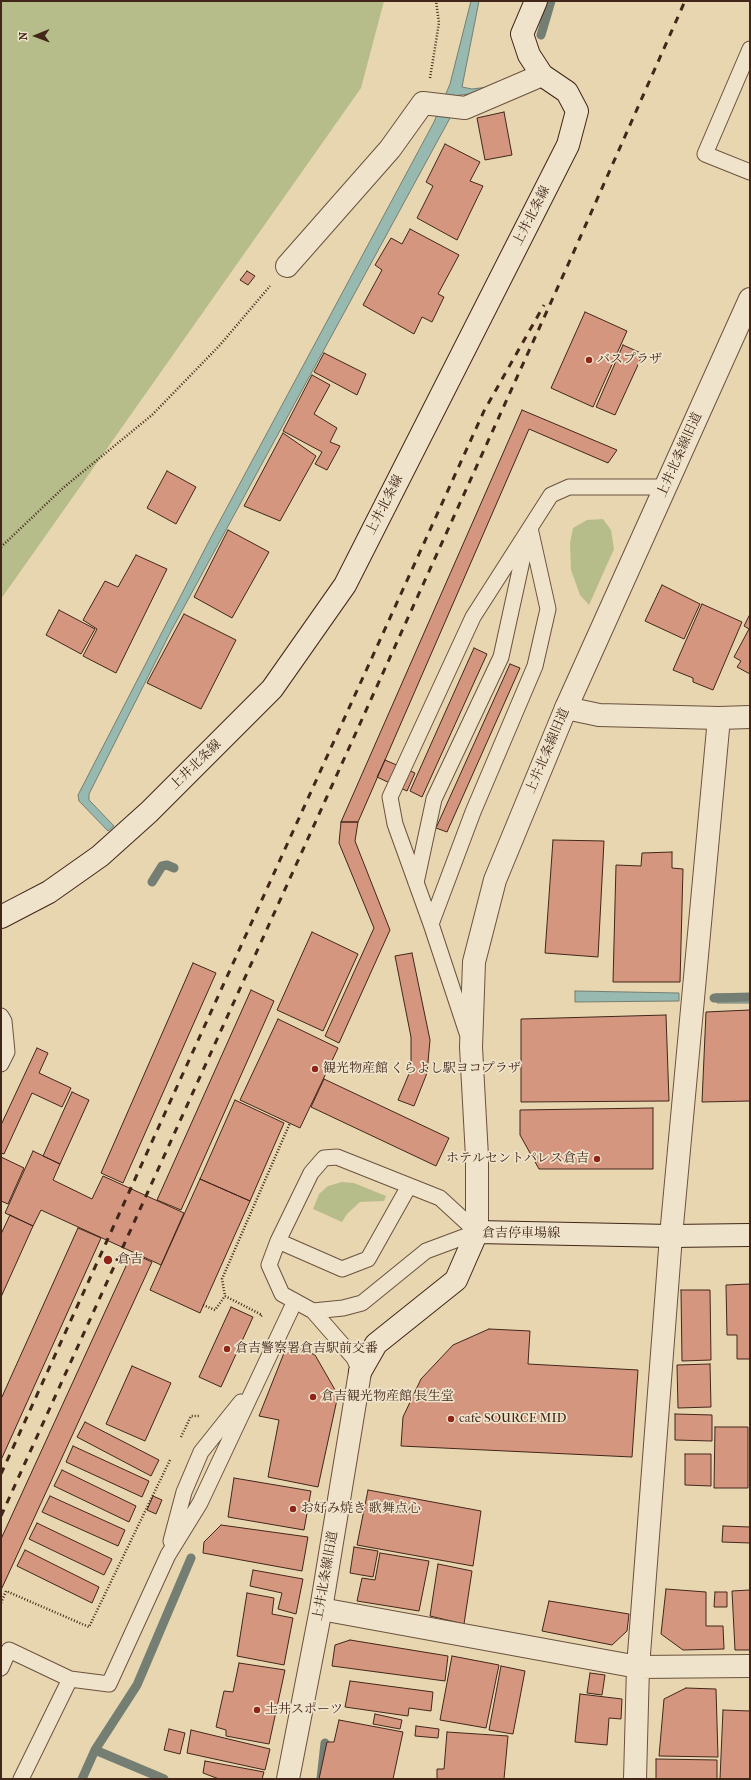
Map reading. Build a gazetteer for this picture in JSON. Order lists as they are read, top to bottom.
{
  "streets": {
    "street": ["上井北条線", "上井北条線旧道", "倉吉停車場線"]
  },
  "crossings": [
    ["上井北条線旧道", "倉吉停車場線"]
  ],
  "places": [
    "バスプラザ",
    "観光物産館 くらよし駅ヨコプラザ",
    "ホテルセントパレス倉吉",
    "倉吉",
    "倉吉警察署倉吉駅前交番",
    "倉吉観光物産館 長生堂",
    "cafe SOURCE MID",
    "お好み焼き 歌舞点心",
    "土井スポーツ"
  ],
  "north": "left"
}
